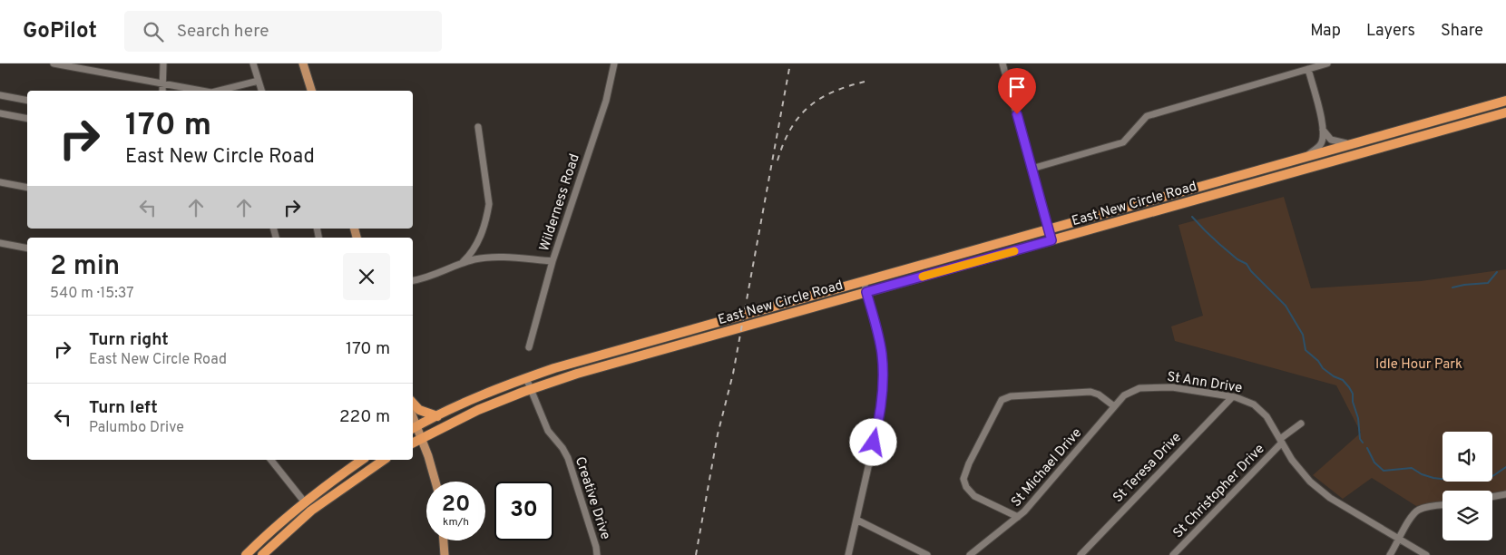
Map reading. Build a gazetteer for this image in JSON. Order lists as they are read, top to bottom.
{
  "streets": {
    "highway": ["East New Circle Road"],
    "street": [
      "Wilderness Road",
      "St Ann Drive",
      "St Michael Drive",
      "St Teresa Drive",
      "St Christopher Drive",
      "Creative Drive"
    ]
  },
  "crossings": [
    ["East New Circle Road", "Creative Drive"],
    ["St Ann Drive", "St Michael Drive"],
    ["St Ann Drive", "St Teresa Drive"],
    ["St Ann Drive", "St Christopher Drive"]
  ],
  "parks": ["Idle Hour Park"],
  "page": {
    "header": "GoPilot",
    "search": "Search here",
    "nav": ["Map", "Layers", "Share"],
    "turn": ["170 m", "East New Circle Road"],
    "heading": ["2 min", "540 m · 15:37"],
    "list": [
      {
        "name": "Turn right",
        "note": "East New Circle Road",
        "value": "170 m"
      },
      {
        "name": "Turn left",
        "note": "Palumbo Drive",
        "value": "220 m"
      }
    ],
    "speed": "20 km/h",
    "limit": "30"
  }
}
